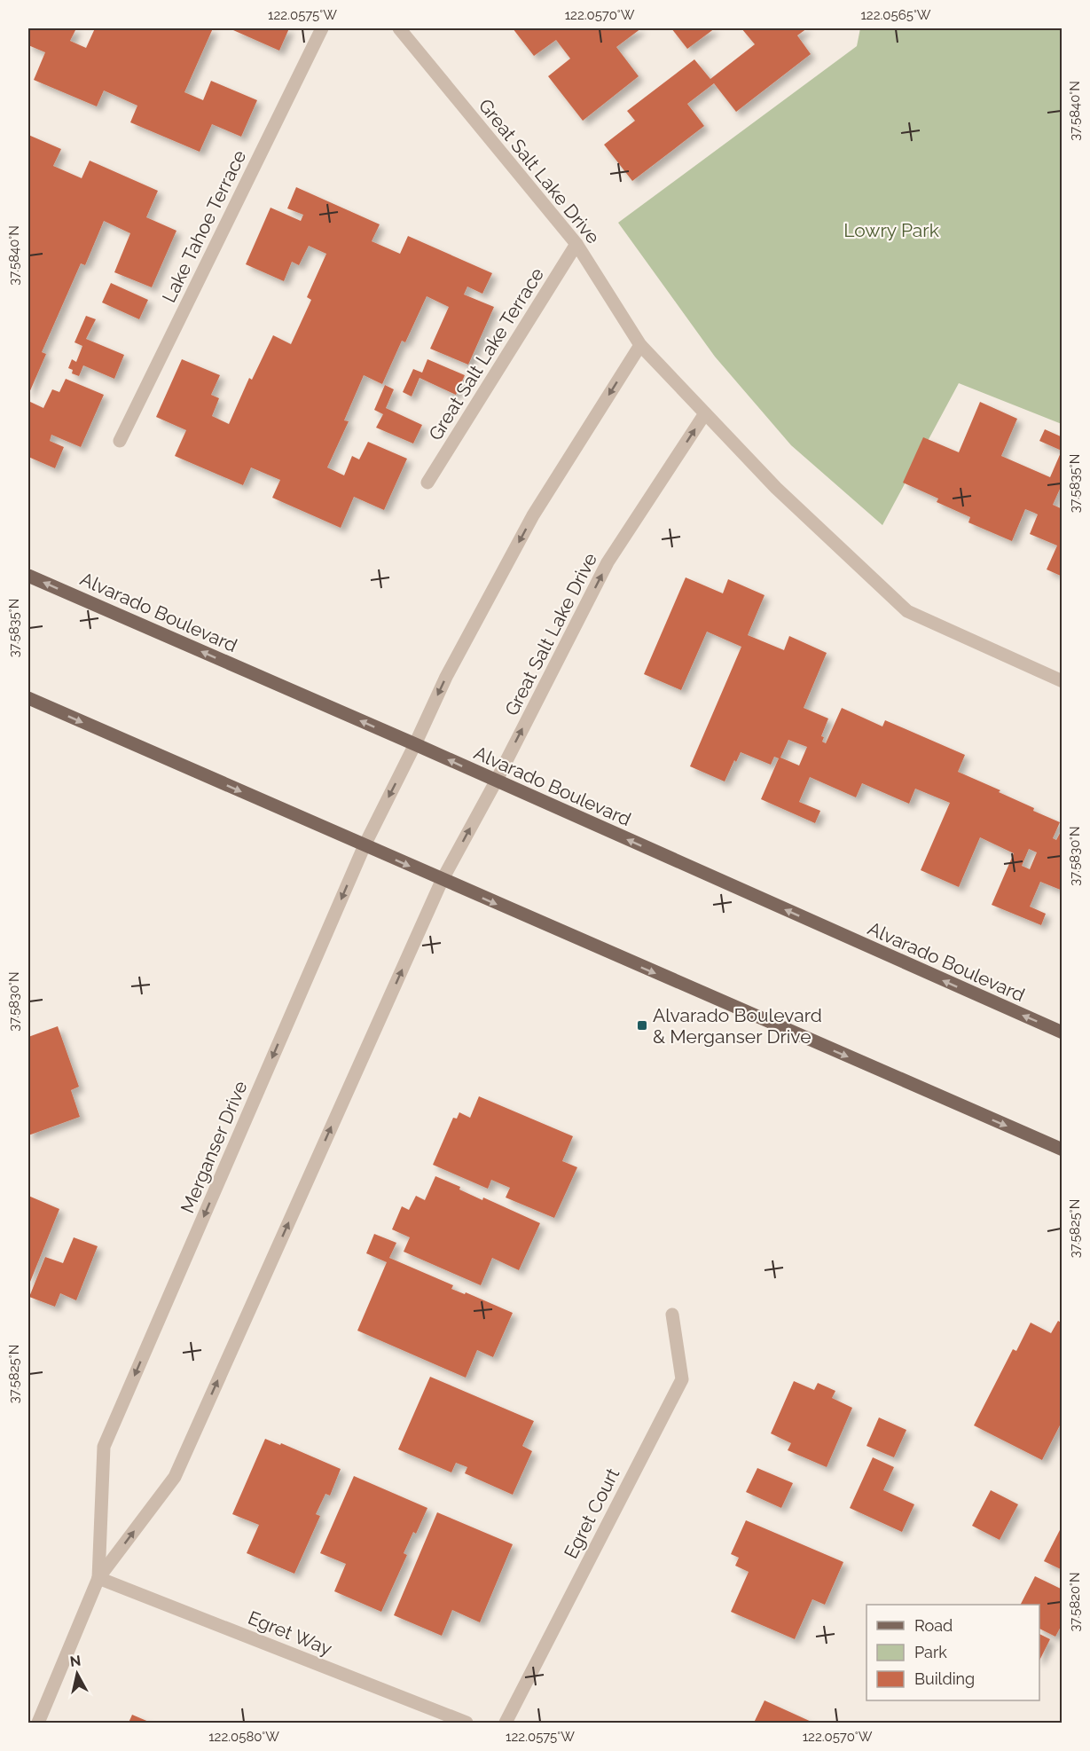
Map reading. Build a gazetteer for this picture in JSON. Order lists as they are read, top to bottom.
{
  "streets": {
    "main road": ["Alvarado Boulevard"],
    "street": [
      "Great Salt Lake Drive",
      "Lake Tahoe Terrace",
      "Great Salt Lake Terrace",
      "Merganser Drive",
      "Egret Court",
      "Egret Way"
    ]
  },
  "crossings": [
    ["Great Salt Lake Drive", "Great Salt Lake Terrace"],
    ["Great Salt Lake Drive", "Alvarado Boulevard"],
    ["Great Salt Lake Drive", "Merganser Drive"],
    ["Alvarado Boulevard", "Merganser Drive"],
    ["Merganser Drive", "Egret Way"]
  ],
  "parks": ["Lowry Park"],
  "places": {
    "transit": ["Alvarado Boulevard & Merganser Drive"]
  },
  "legend": ["Road", "Park", "Building"],
  "north": "top",
  "coordinates": [
    "122.0575°W",
    "122.0570°W",
    "122.0565°W",
    "37.5840°N",
    "37.5835°N",
    "37.5830°N",
    "37.5825°N",
    "37.5820°N",
    "122.0580°W"
  ]
}
